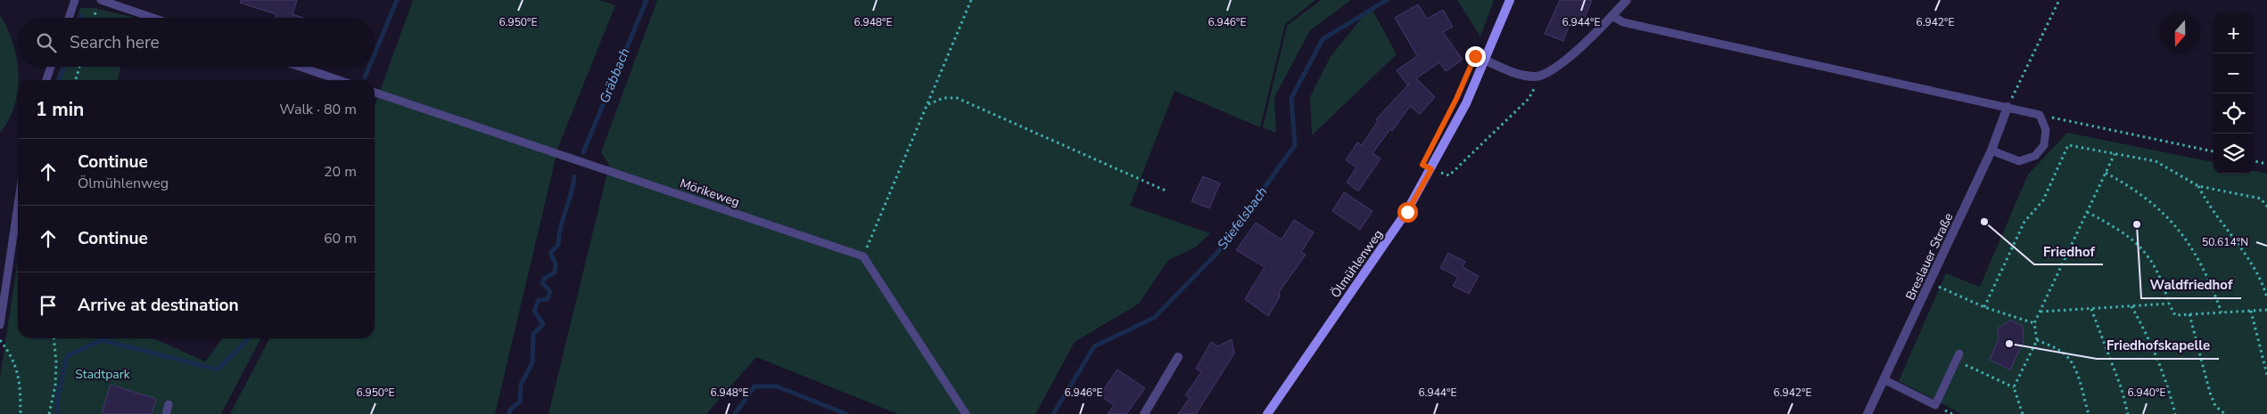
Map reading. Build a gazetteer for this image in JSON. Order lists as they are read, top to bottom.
{
  "streets": {
    "main road": ["Ölmühlenweg"],
    "street": ["Breslauer Straße"],
    "lane": ["Mörikeweg"]
  },
  "water": ["Gräbbach", "Stiefelsbach"],
  "parks": ["Stadtpark"],
  "places": ["Friedhof", "Waldfriedhof", "Friedhofskapelle"],
  "north": "bottom",
  "page": {
    "map_buttons": ["+", "−"],
    "search": "Search here",
    "heading": ["1 min", "Walk · 80 m"],
    "list": [
      ["Continue", "Ölmühlenweg", "20 m"],
      ["Continue", "60 m"],
      "Arrive at destination"
    ]
  },
  "coordinates": [
    "6.948°E",
    "6.946°E",
    "6.942°E",
    "6.950°E",
    "6.944°E",
    "50.614°N",
    "6.940°E"
  ]
}
